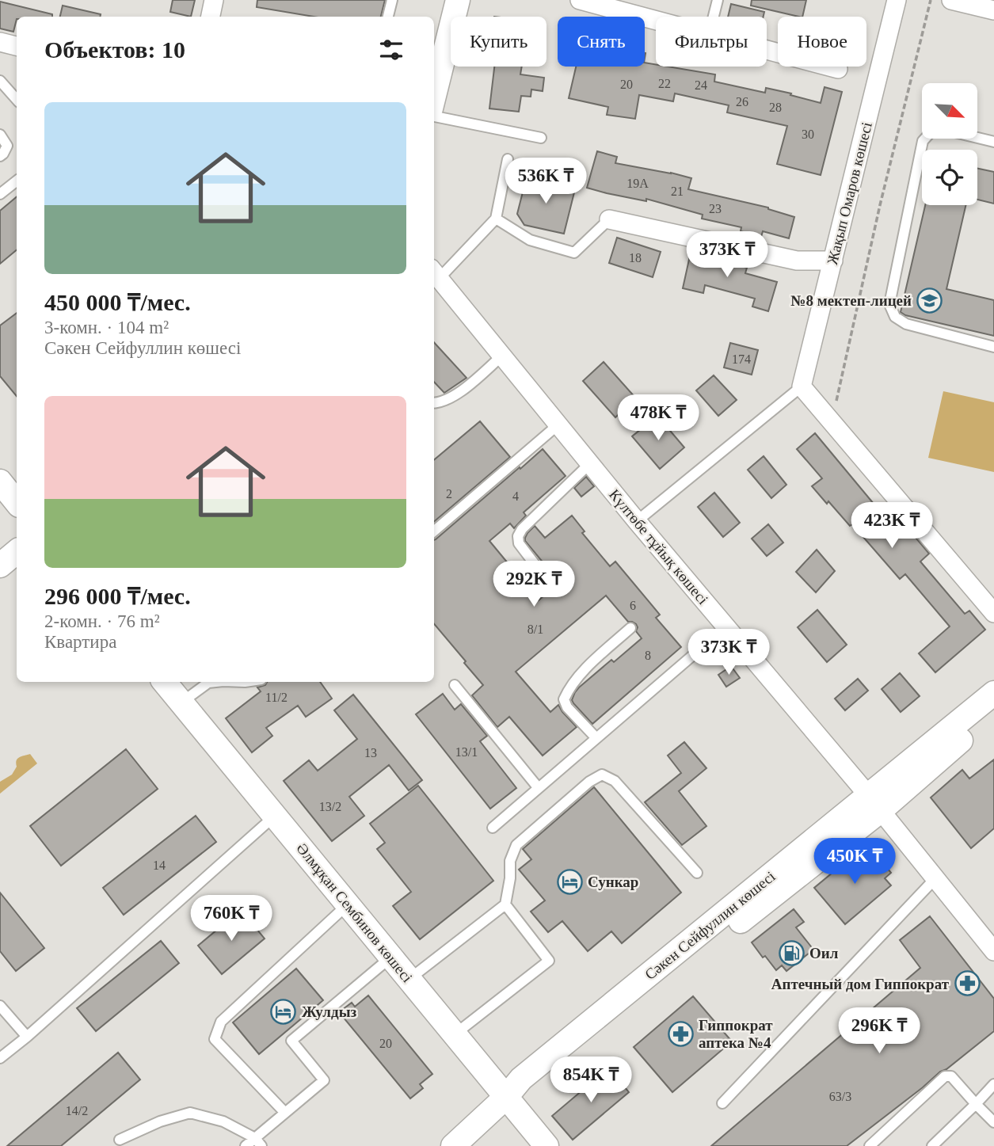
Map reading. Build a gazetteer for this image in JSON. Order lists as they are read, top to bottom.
{
  "streets": {
    "street": [
      "Жақып Омаров көшесі",
      "Күлтөбе тұйық көшесі",
      "Әлмұқан Сембинов көшесі",
      "Сәкен Сейфуллин көшесі"
    ]
  },
  "crossings": [
    ["Күлтөбе тұйық көшесі", "Сәкен Сейфуллин көшесі"],
    ["Әлмұқан Сембинов көшесі", "Сәкен Сейфуллин көшесі"]
  ],
  "places": {
    "school or university": ["№8 мектеп-лицей"],
    "hotel": ["Сункар", "Жулдыз"],
    "fuel station": ["Оил"],
    "pharmacy": ["Аптечный дом Гиппократ", "Гиппократ аптека №4"]
  },
  "house_numbers": [
    "22",
    "20",
    "24",
    "26",
    "28",
    "30",
    "19А",
    "21",
    "23",
    "18",
    "174",
    "2",
    "4",
    "6",
    "8/1",
    "8",
    "11/2",
    "13/1",
    "13",
    "13/2",
    "14",
    "20",
    "63/3",
    "14/2"
  ],
  "north": "bottom right",
  "page": {
    "chip": [
      "Купить",
      "Снять",
      "Фильтры",
      "Новое"
    ],
    "heading": "Объектов: 10",
    "list": [
      {
        "name": "450 000 ₸/мес.",
        "note": "3-комн. · 104 m² · Сәкен Сейфуллин көшесі"
      },
      {
        "name": "296 000 ₸/мес.",
        "note": "2-комн. · 76 m² · Квартира"
      }
    ],
    "price": [
      "536K ₸",
      "373K ₸",
      "478K ₸",
      "423K ₸",
      "292K ₸",
      "373K ₸",
      "450K ₸",
      "760K ₸",
      "296K ₸",
      "854K ₸"
    ]
  }
}
